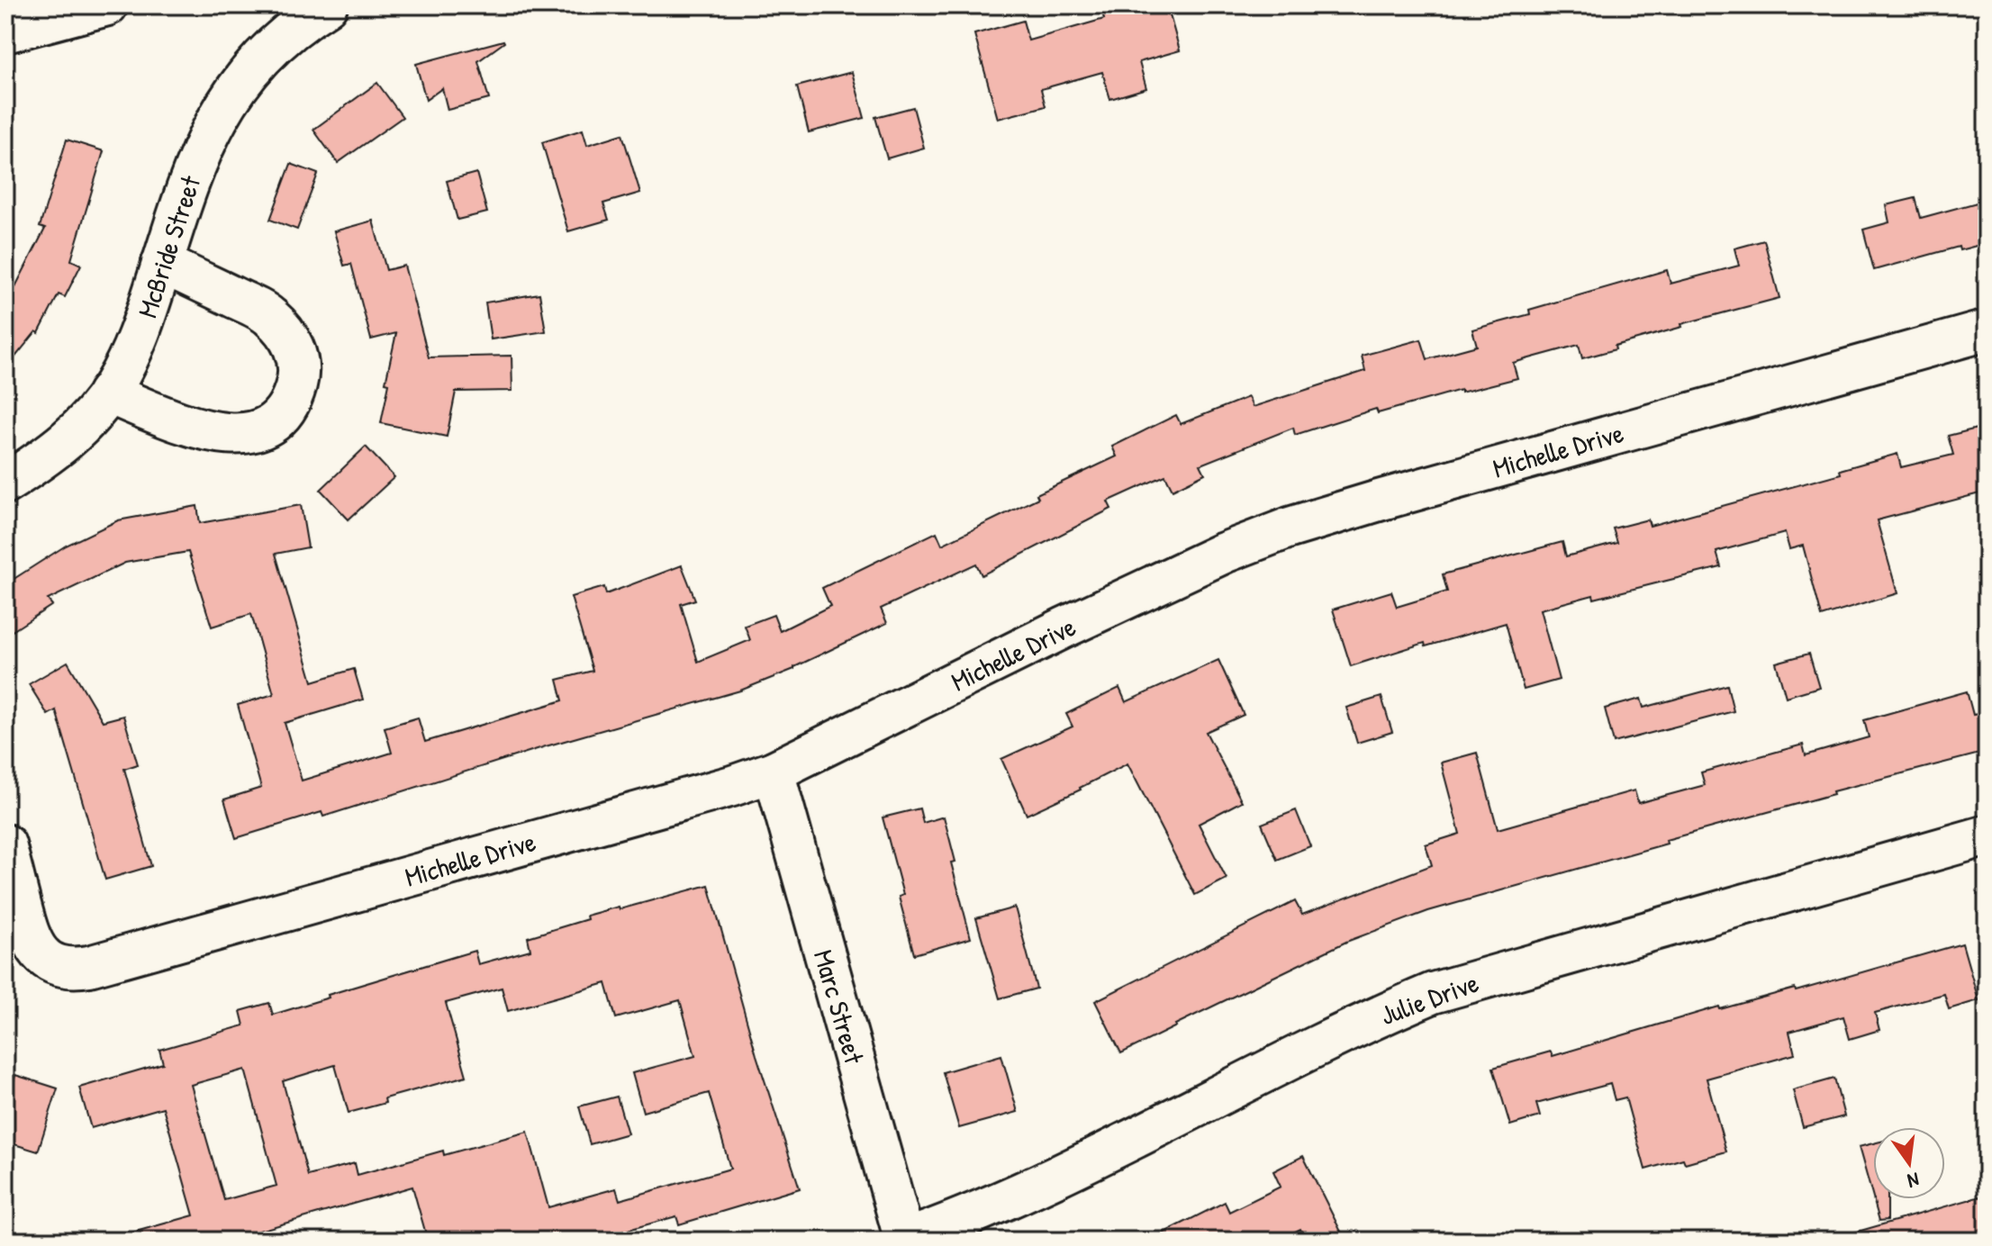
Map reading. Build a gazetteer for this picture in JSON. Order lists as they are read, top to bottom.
{
  "streets": {
    "main road": [
      "McBride Street",
      "Michelle Drive",
      "Julie Drive",
      "Marc Street"
    ]
  },
  "crossings": [
    ["Michelle Drive", "Marc Street"],
    ["Julie Drive", "Marc Street"]
  ],
  "north": "bottom"
}
